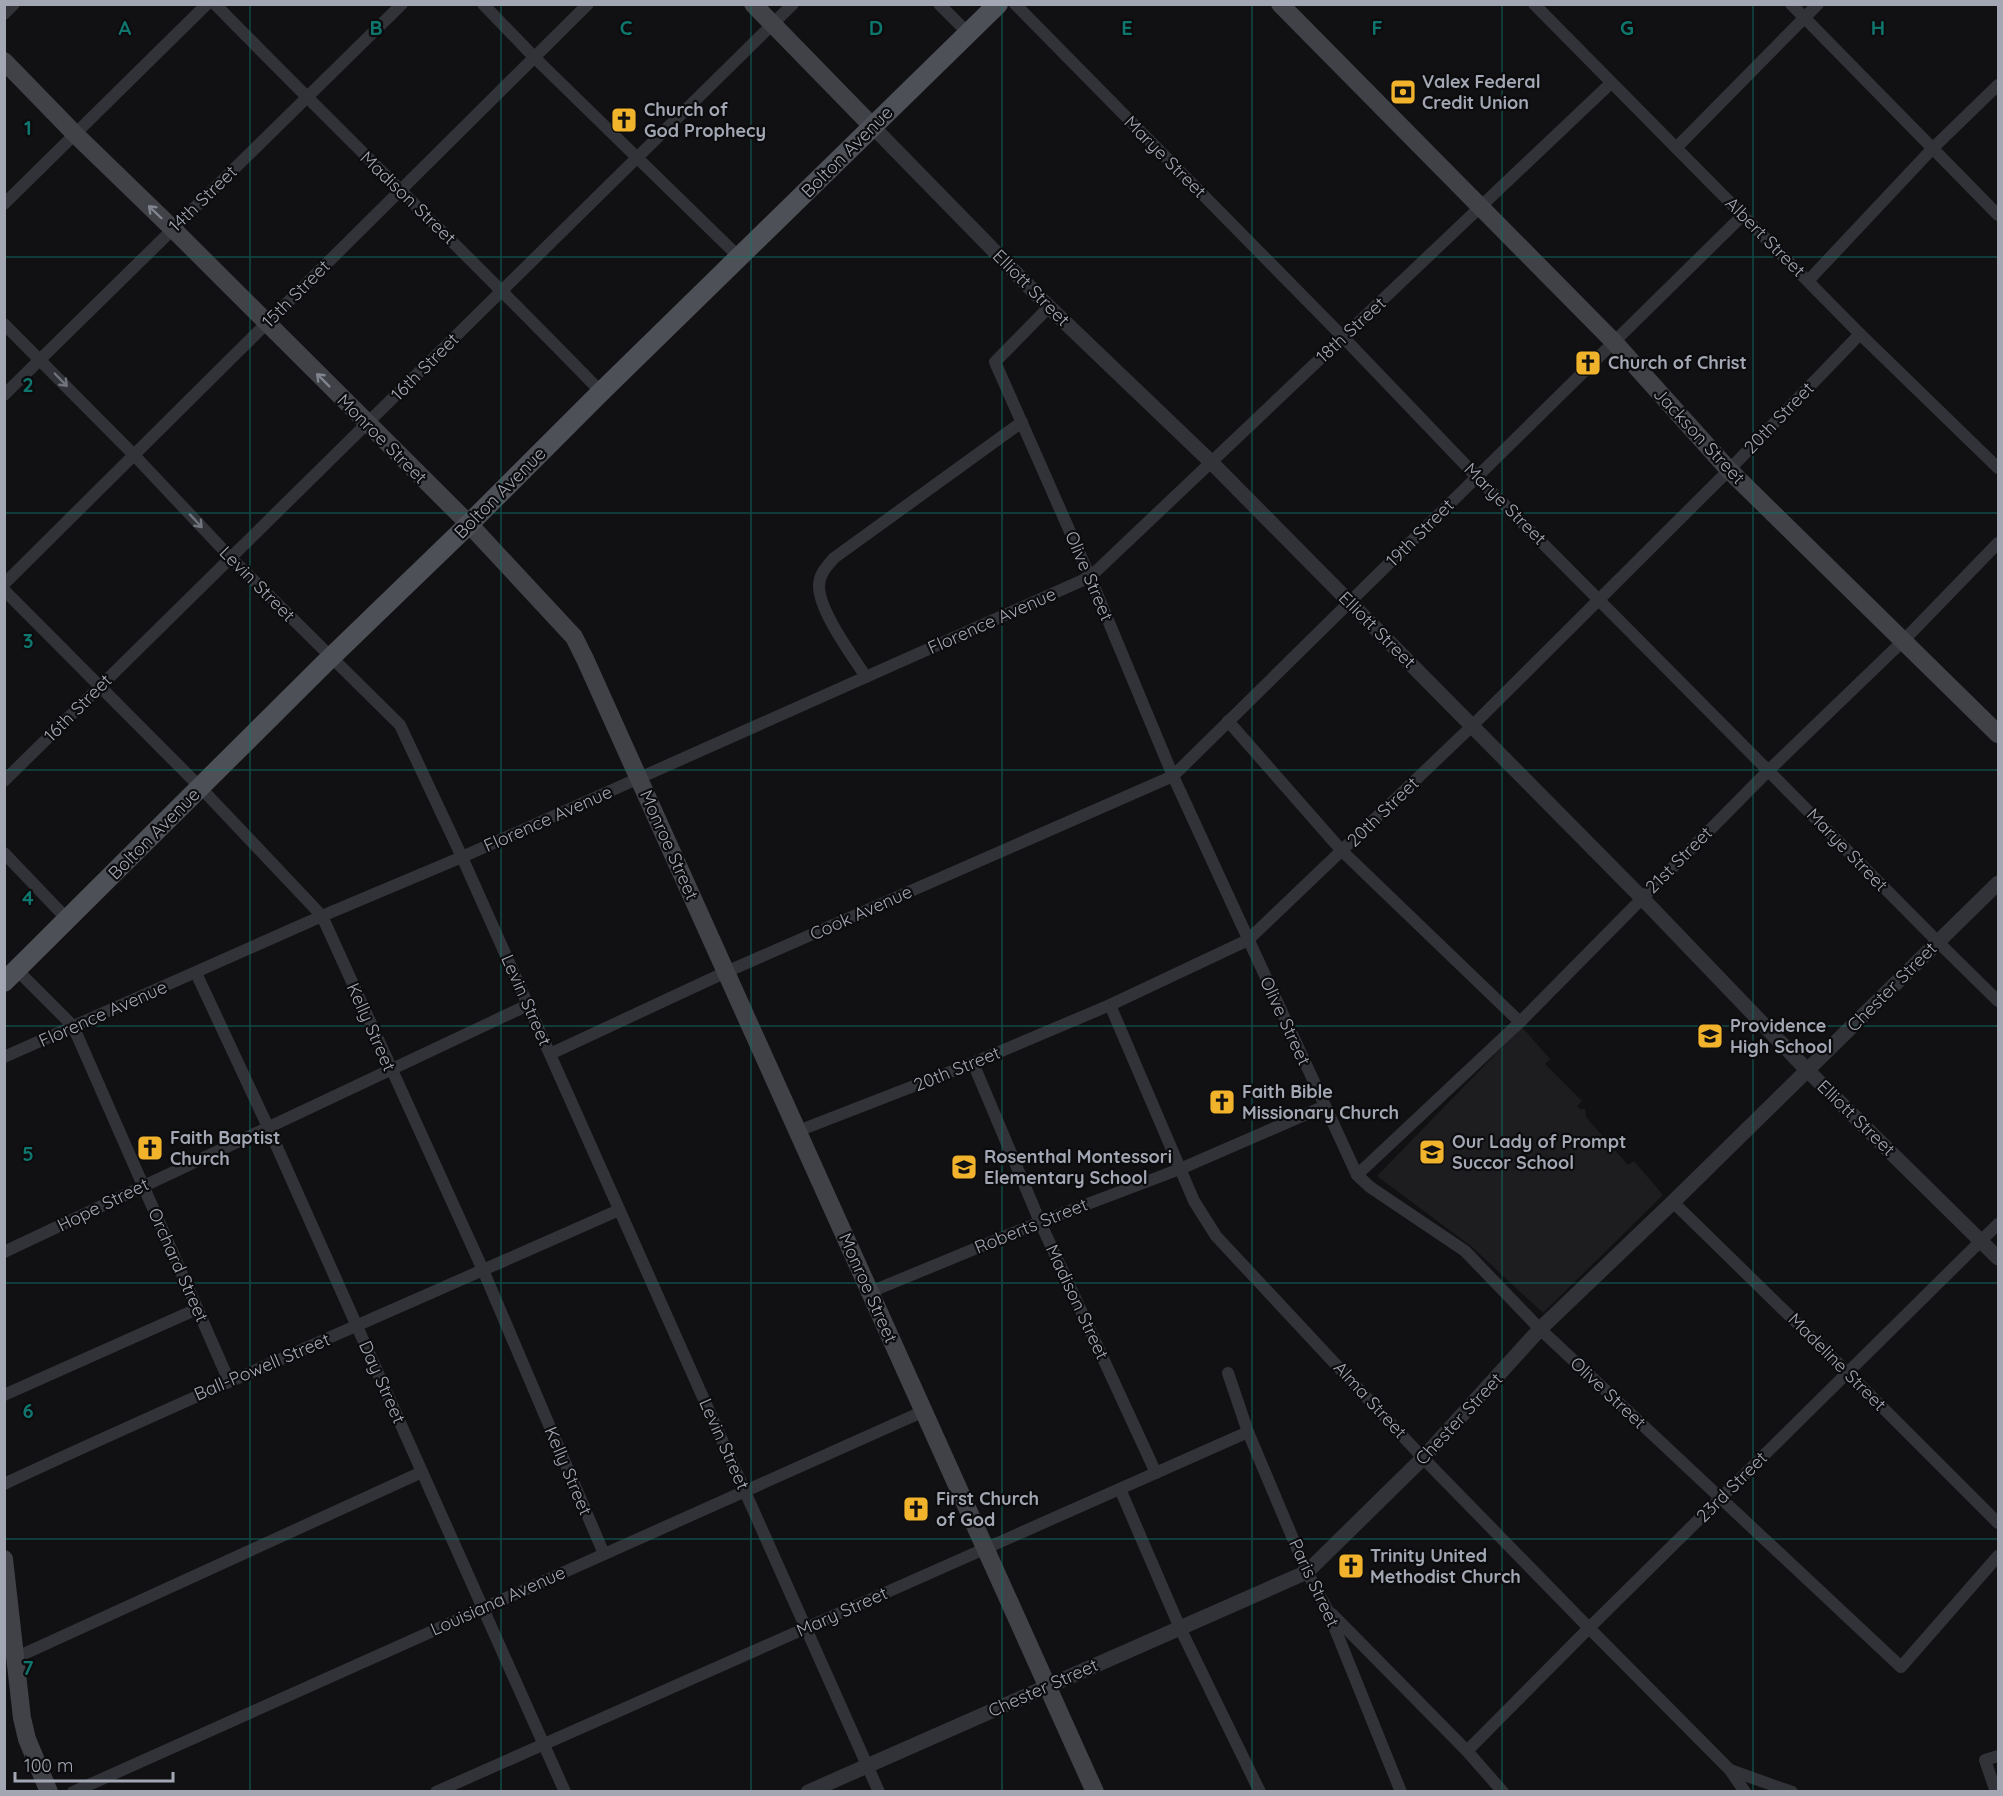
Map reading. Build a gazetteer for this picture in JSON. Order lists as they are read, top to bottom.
{
  "streets": {
    "main road": [
      "Bolton Avenue",
      "Elliott Street",
      "Jackson Street",
      "Monroe Street"
    ],
    "street": [
      "Marye Street",
      "Madison Street",
      "14th Street",
      "Albert Street",
      "15th Street",
      "18th Street",
      "16th Street",
      "20th Street",
      "19th Street",
      "Olive Street",
      "Levin Street",
      "Florence Avenue",
      "21st Street",
      "Cook Avenue",
      "Chester Street",
      "Kelly Street",
      "Hope Street",
      "Roberts Street",
      "Orchard Street",
      "Madeline Street",
      "Ball-Powell Street",
      "Day Street",
      "Alma Street",
      "23rd Street",
      "Paris Street",
      "Louisiana Avenue",
      "Mary Street"
    ]
  },
  "crossings": [
    ["Bolton Avenue", "Madison Street"],
    ["Bolton Avenue", "Elliott Street"],
    ["Bolton Avenue", "Monroe Street"],
    ["Bolton Avenue", "Levin Street"],
    ["Bolton Avenue", "Kelly Street"],
    ["Bolton Avenue", "Orchard Street"],
    ["Marye Street", "18th Street"],
    ["Marye Street", "20th Street"],
    ["Marye Street", "19th Street"],
    ["Marye Street", "21st Street"],
    ["Marye Street", "Chester Street"],
    ["Madison Street", "14th Street"],
    ["Madison Street", "15th Street"],
    ["Madison Street", "16th Street"],
    ["Madison Street", "20th Street"],
    ["Madison Street", "Roberts Street"],
    ["Madison Street", "Mary Street"],
    ["14th Street", "Monroe Street"],
    ["14th Street", "Levin Street"],
    ["Albert Street", "18th Street"],
    ["Albert Street", "20th Street"],
    ["Albert Street", "19th Street"],
    ["Elliott Street", "18th Street"],
    ["Elliott Street", "16th Street"],
    ["Elliott Street", "20th Street"],
    ["Elliott Street", "19th Street"],
    ["Elliott Street", "Olive Street"],
    ["Elliott Street", "21st Street"],
    ["Elliott Street", "Chester Street"],
    ["Elliott Street", "23rd Street"],
    ["15th Street", "Monroe Street"],
    ["15th Street", "Levin Street"],
    ["18th Street", "Jackson Street"],
    ["18th Street", "Olive Street"],
    ["18th Street", "Florence Avenue"],
    ["16th Street", "Monroe Street"],
    ["16th Street", "Levin Street"],
    ["16th Street", "Kelly Street"],
    ["20th Street", "Jackson Street"],
    ["20th Street", "Monroe Street"],
    ["20th Street", "Olive Street"],
    ["20th Street", "Alma Street"],
    ["Jackson Street", "19th Street"],
    ["Jackson Street", "21st Street"],
    ["Monroe Street", "Florence Avenue"],
    ["Monroe Street", "Cook Avenue"],
    ["Monroe Street", "Chester Street"],
    ["Monroe Street", "Roberts Street"],
    ["Monroe Street", "Louisiana Avenue"],
    ["Monroe Street", "Mary Street"],
    ["19th Street", "Olive Street"],
    ["19th Street", "Cook Avenue"],
    ["Olive Street", "Florence Avenue"],
    ["Olive Street", "21st Street"],
    ["Olive Street", "Cook Avenue"],
    ["Olive Street", "Chester Street"],
    ["Olive Street", "Roberts Street"],
    ["Olive Street", "23rd Street"],
    ["Levin Street", "Florence Avenue"],
    ["Levin Street", "Cook Avenue"],
    ["Levin Street", "Chester Street"],
    ["Levin Street", "Hope Street"],
    ["Levin Street", "Ball-Powell Street"],
    ["Levin Street", "Louisiana Avenue"],
    ["Levin Street", "Mary Street"],
    ["Florence Avenue", "Kelly Street"],
    ["Florence Avenue", "Orchard Street"],
    ["Florence Avenue", "Day Street"],
    ["Chester Street", "Madeline Street"],
    ["Chester Street", "Alma Street"],
    ["Chester Street", "Paris Street"],
    ["Kelly Street", "Hope Street"],
    ["Kelly Street", "Ball-Powell Street"],
    ["Kelly Street", "Louisiana Avenue"],
    ["Hope Street", "Orchard Street"],
    ["Hope Street", "Day Street"],
    ["Roberts Street", "Alma Street"],
    ["Orchard Street", "Ball-Powell Street"],
    ["Madeline Street", "23rd Street"],
    ["Ball-Powell Street", "Day Street"],
    ["Day Street", "Louisiana Avenue"],
    ["Day Street", "Mary Street"],
    ["Alma Street", "23rd Street"],
    ["Paris Street", "Mary Street"]
  ],
  "places": {
    "bank": ["Valex Federal Credit Union"],
    "church": [
      "Church of God Prophecy",
      "Church of Christ",
      "Faith Bible Missionary Church",
      "Faith Baptist Church",
      "First Church of God",
      "Trinity United Methodist Church"
    ],
    "school or university": ["Providence High School", "Our Lady of Prompt Succor School", "Rosenthal Montessori Elementary School"]
  },
  "scale_bar": "100 m",
  "grid": {
    "columns": [
      "A",
      "B",
      "C",
      "D",
      "E",
      "F",
      "G",
      "H"
    ],
    "rows": [
      "1",
      "2",
      "3",
      "4",
      "5",
      "6",
      "7"
    ]
  }
}
